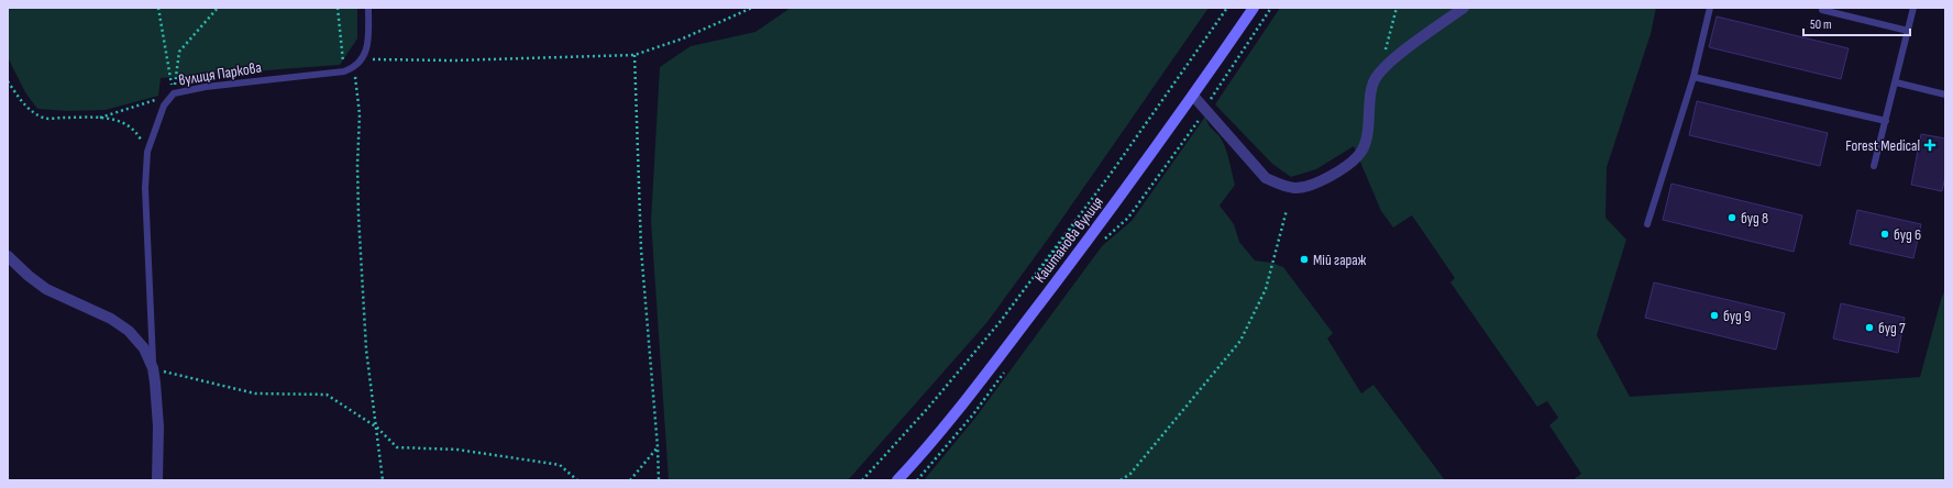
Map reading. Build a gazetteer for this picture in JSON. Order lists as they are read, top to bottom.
{
  "streets": {
    "main road": ["Каштанова вулиця"],
    "lane": ["вулиця Паркова"]
  },
  "places": {
    "health": ["Forest Medical"],
    "other": [
      "буд 8",
      "буд 6",
      "Мій гараж",
      "буд 9",
      "буд 7"
    ]
  },
  "scale_bar": "50 m"
}
